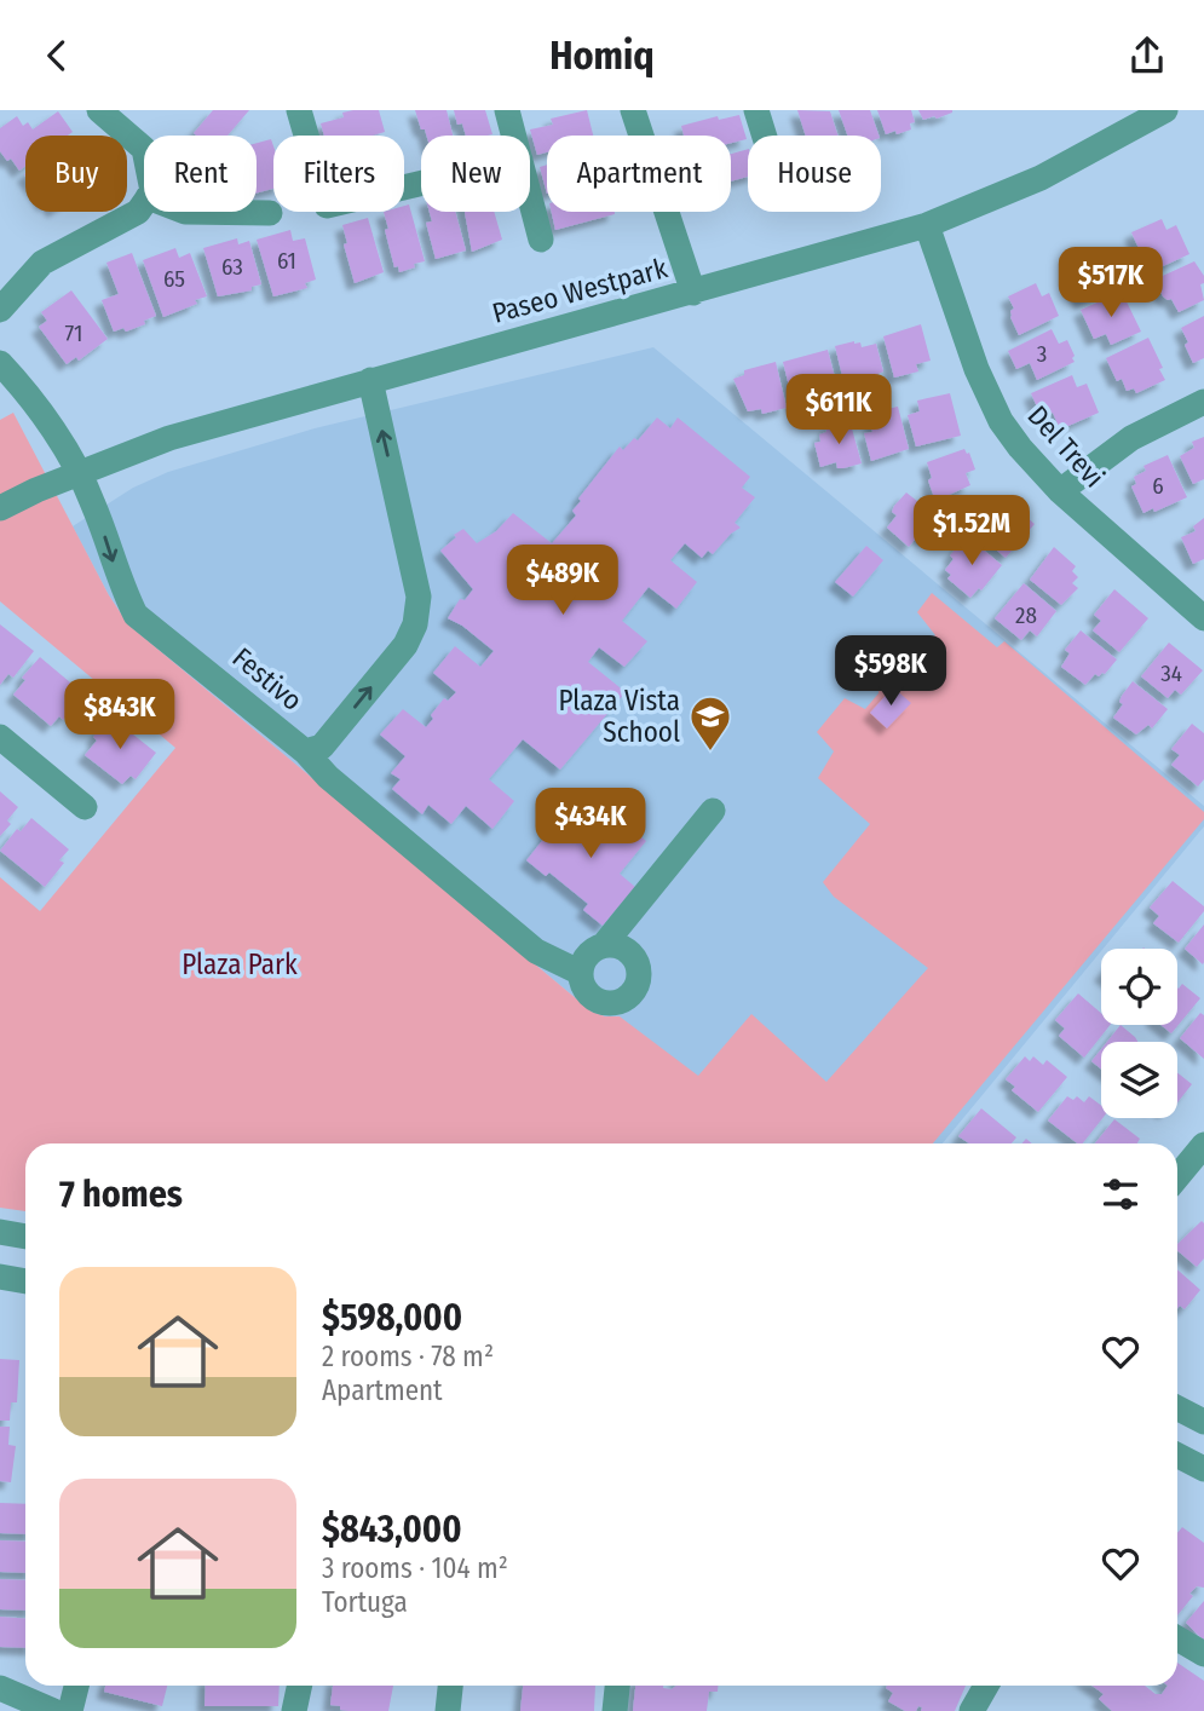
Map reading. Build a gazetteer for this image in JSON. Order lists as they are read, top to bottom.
{
  "streets": {
    "street": ["Paseo Westpark", "Del Trevi", "Festivo"]
  },
  "crossings": [
    ["Paseo Westpark", "Del Trevi"],
    ["Paseo Westpark", "Festivo"]
  ],
  "one_way": ["Festivo"],
  "parks": ["Plaza Park"],
  "places": {
    "school or university": ["Plaza Vista School"]
  },
  "house_numbers": [
    "61",
    "63",
    "65",
    "71",
    "3",
    "6",
    "28",
    "34"
  ],
  "page": {
    "header": "Homiq",
    "chip": [
      "Buy",
      "Rent",
      "Filters",
      "New",
      "Apartment",
      "House"
    ],
    "price": [
      "$517K",
      "$611K",
      "$1.52M",
      "$489K",
      "$598K",
      "$843K",
      "$434K"
    ],
    "heading": "7 homes",
    "list": [
      {
        "name": "$598,000",
        "note": "2 rooms · 78 m² · Apartment"
      },
      {
        "name": "$843,000",
        "note": "3 rooms · 104 m² · Tortuga"
      }
    ]
  }
}
